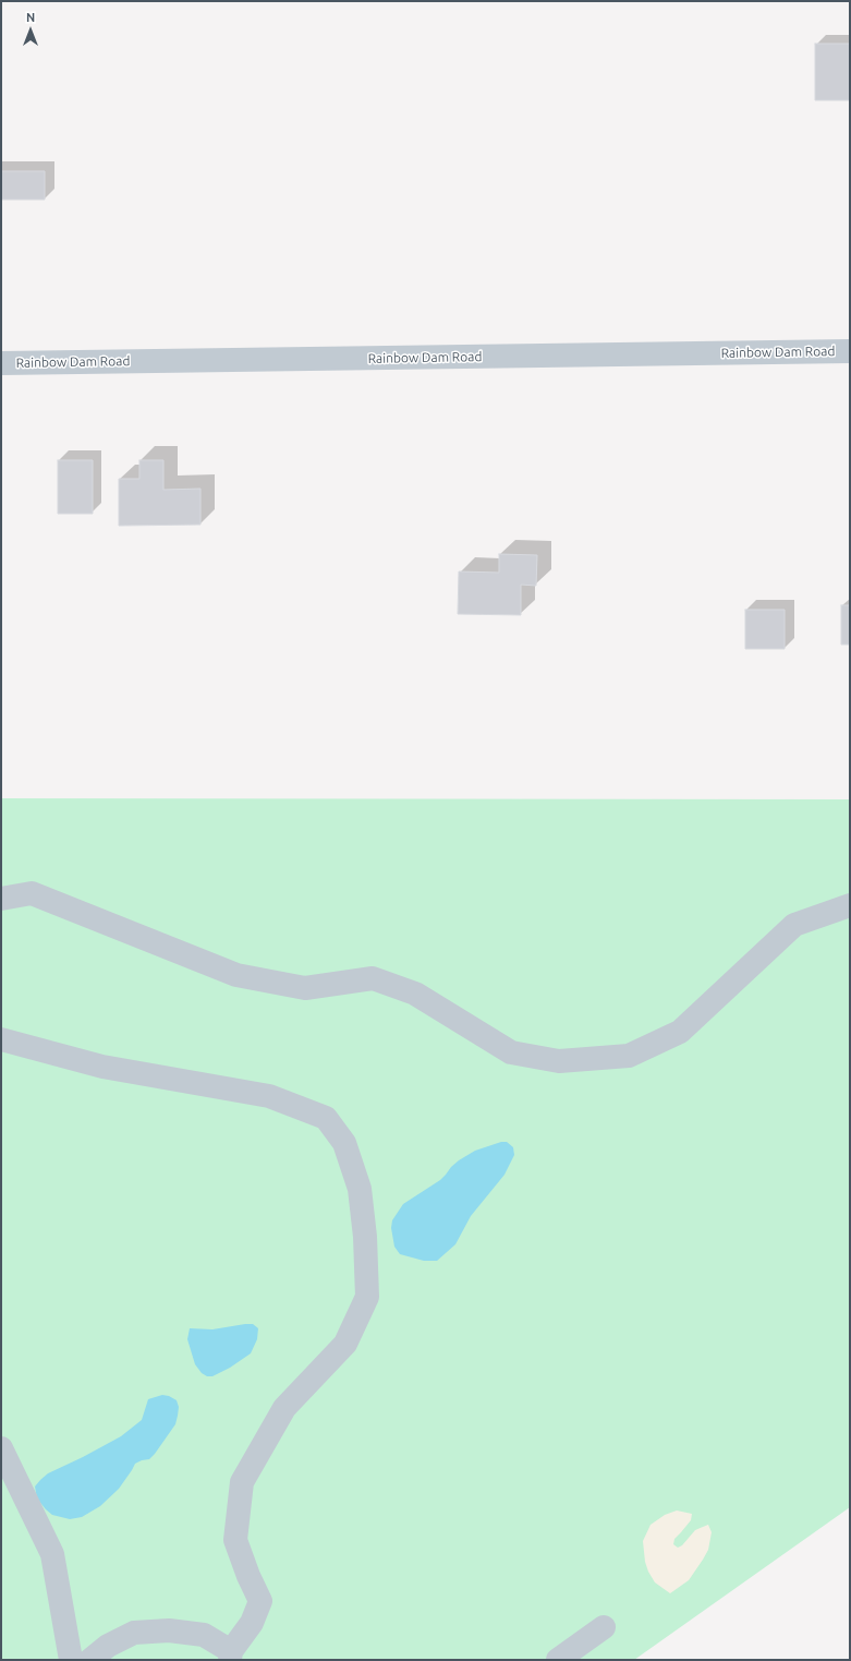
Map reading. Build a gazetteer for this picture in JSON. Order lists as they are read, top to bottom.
{
  "streets": {
    "street": ["Rainbow Dam Road"]
  },
  "north": "top"
}
